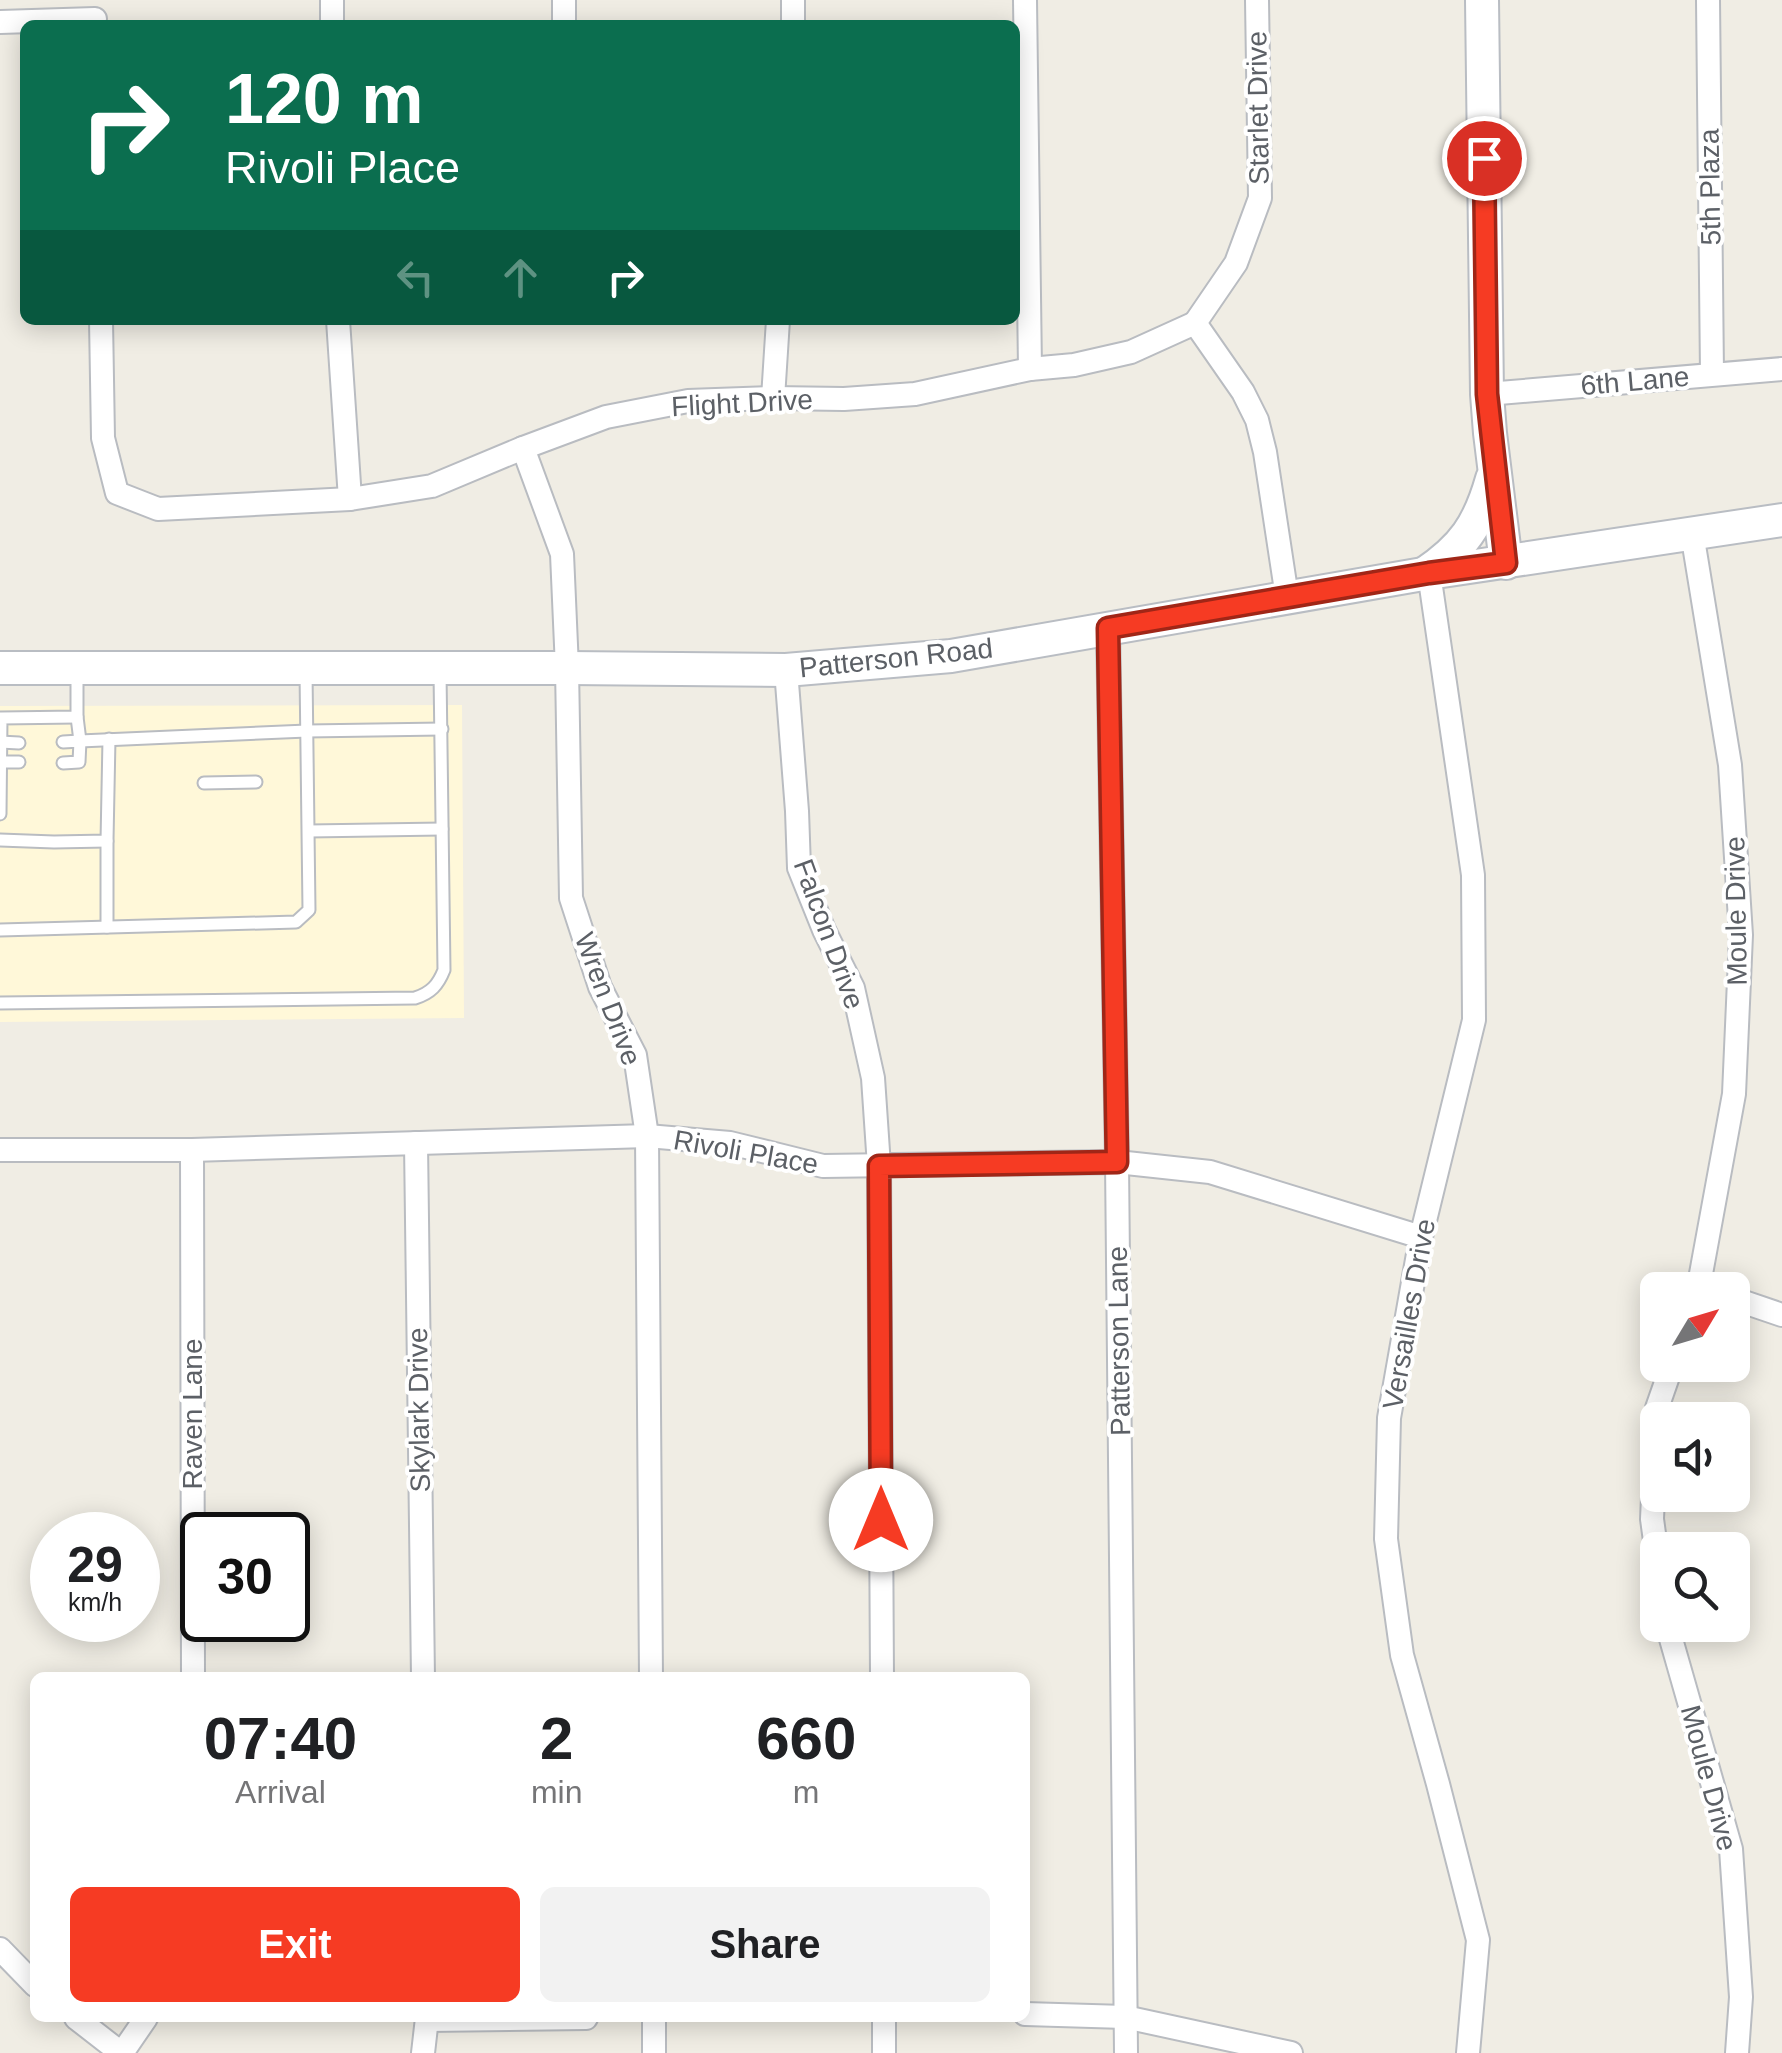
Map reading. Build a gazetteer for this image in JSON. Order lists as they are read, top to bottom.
{
  "streets": {
    "main road": ["Patterson Road"],
    "street": [
      "Starlet Drive",
      "5th Plaza",
      "6th Lane",
      "Flight Drive",
      "Moule Drive",
      "Falcon Drive",
      "Wren Drive",
      "Rivoli Place",
      "Versailles Drive",
      "Patterson Lane",
      "Skylark Drive",
      "Raven Lane"
    ]
  },
  "crossings": [
    ["Starlet Drive", "Flight Drive"],
    ["5th Plaza", "6th Lane"],
    ["Flight Drive", "Wren Drive"],
    ["Patterson Road", "Moule Drive"],
    ["Patterson Road", "Falcon Drive"],
    ["Patterson Road", "Wren Drive"],
    ["Patterson Road", "Versailles Drive"],
    ["Patterson Road", "Patterson Lane"],
    ["Falcon Drive", "Rivoli Place"],
    ["Wren Drive", "Rivoli Place"],
    ["Rivoli Place", "Versailles Drive"],
    ["Rivoli Place", "Patterson Lane"],
    ["Rivoli Place", "Skylark Drive"],
    ["Rivoli Place", "Raven Lane"]
  ],
  "north": "top right",
  "page": {
    "turn": ["120 m", "Rivoli Place"],
    "speed": "29 km/h",
    "limit": "30",
    "eta": [
      "07:40",
      "Arrival",
      "2",
      "min",
      "660",
      "m"
    ],
    "buttons": ["Exit", "Share"]
  }
}
